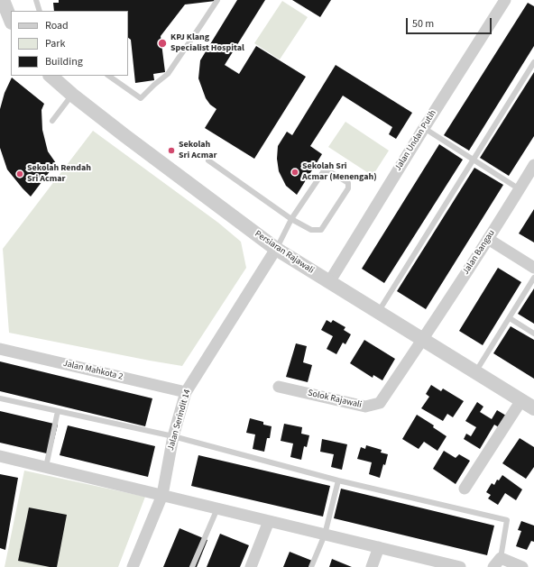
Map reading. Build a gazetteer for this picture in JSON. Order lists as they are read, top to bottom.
{
  "streets": {
    "street": [
      "Jalan Undan Putih",
      "Persiaran Rajawali",
      "Jalan Bangau",
      "Jalan Mahkota 2",
      "Solok Rajawali",
      "Jalan Serindit 14"
    ]
  },
  "crossings": [
    ["Jalan Undan Putih", "Persiaran Rajawali"],
    ["Persiaran Rajawali", "Jalan Bangau"],
    ["Persiaran Rajawali", "Solok Rajawali"],
    ["Persiaran Rajawali", "Jalan Serindit 14"],
    ["Jalan Bangau", "Solok Rajawali"],
    ["Jalan Mahkota 2", "Jalan Serindit 14"]
  ],
  "places": [
    "KPJ Klang Specialist Hospital",
    "Sekolah Sri Acmar",
    "Sekolah Sri Acmar (Menengah)",
    "Sekolah Rendah Sri Acmar"
  ],
  "legend": ["Road", "Park", "Building"],
  "scale_bar": "50 m"
}
